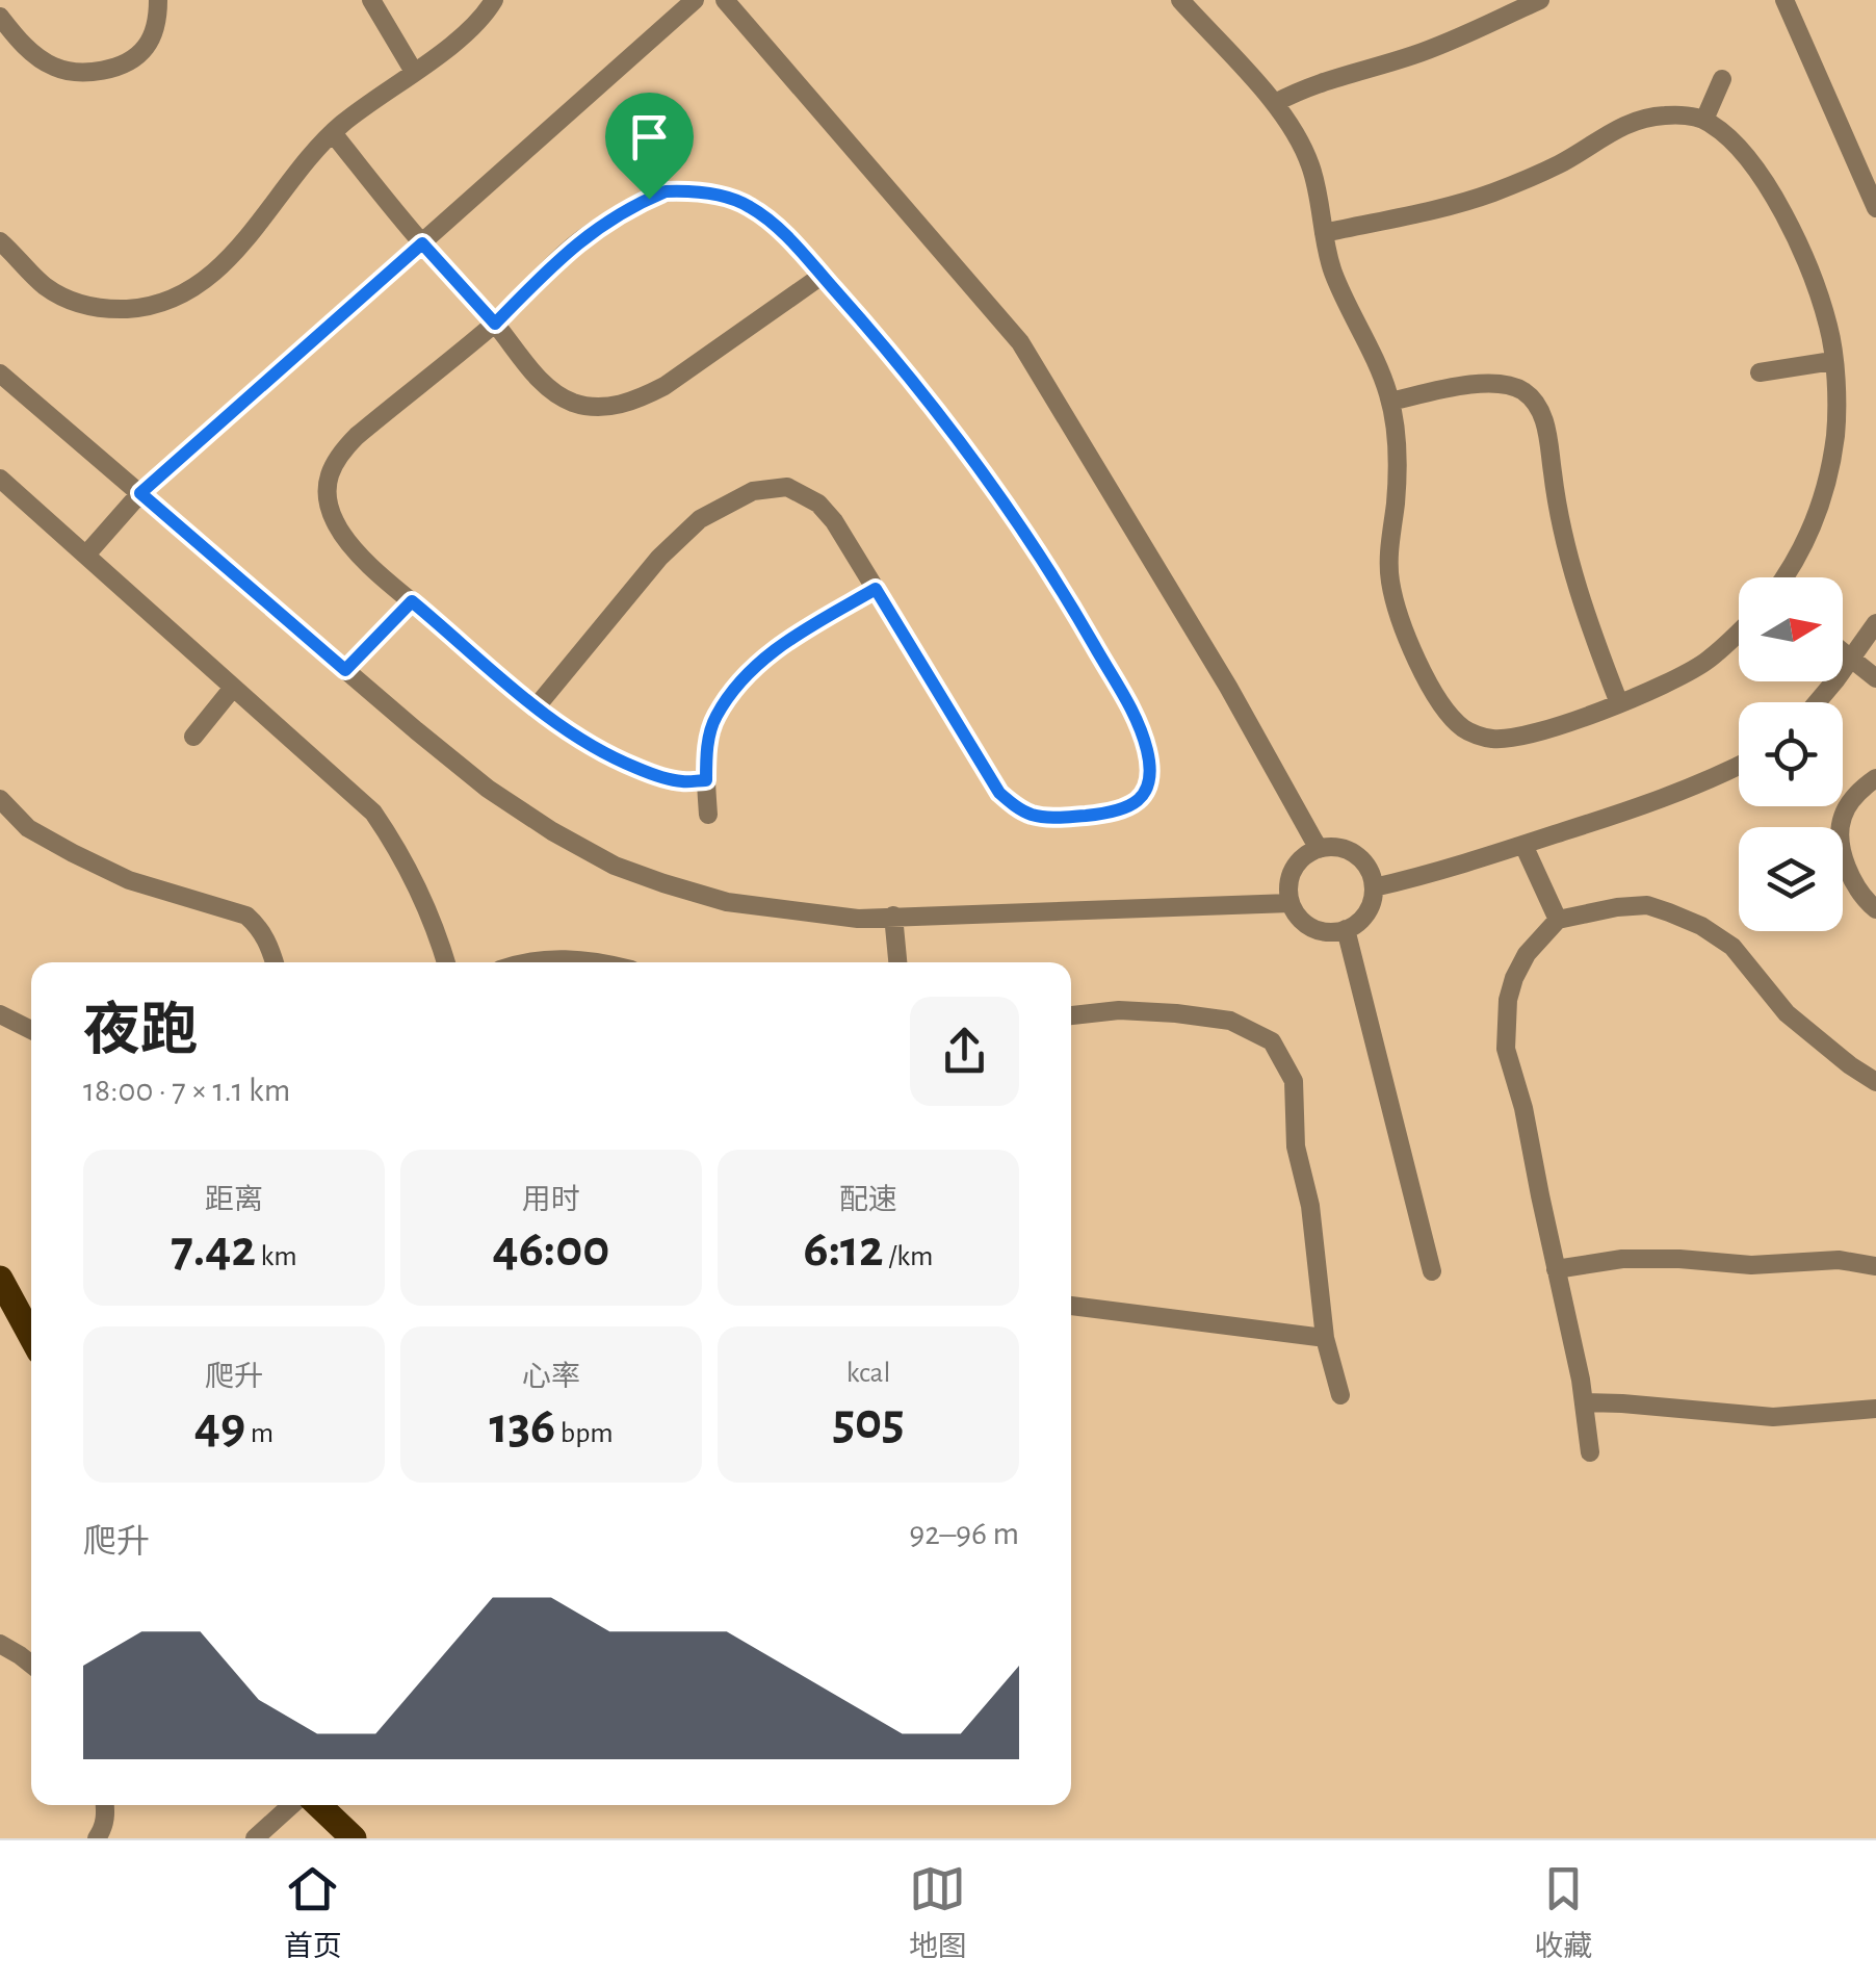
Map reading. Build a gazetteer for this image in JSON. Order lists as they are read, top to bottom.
{
  "north": "right",
  "page": {
    "heading": ["夜跑", "18:00 · 7 × 1.1 km"],
    "stats": [
      ["距离", "7.42 km"],
      ["用时", "46:00"],
      ["配速", "6:12 /km"],
      ["爬升", "49 m"],
      ["心率", "136 bpm"],
      ["kcal", "505"]
    ],
    "chart": ["爬升", "92–96 m"],
    "tabs": ["首页", "地图", "收藏"]
  }
}
